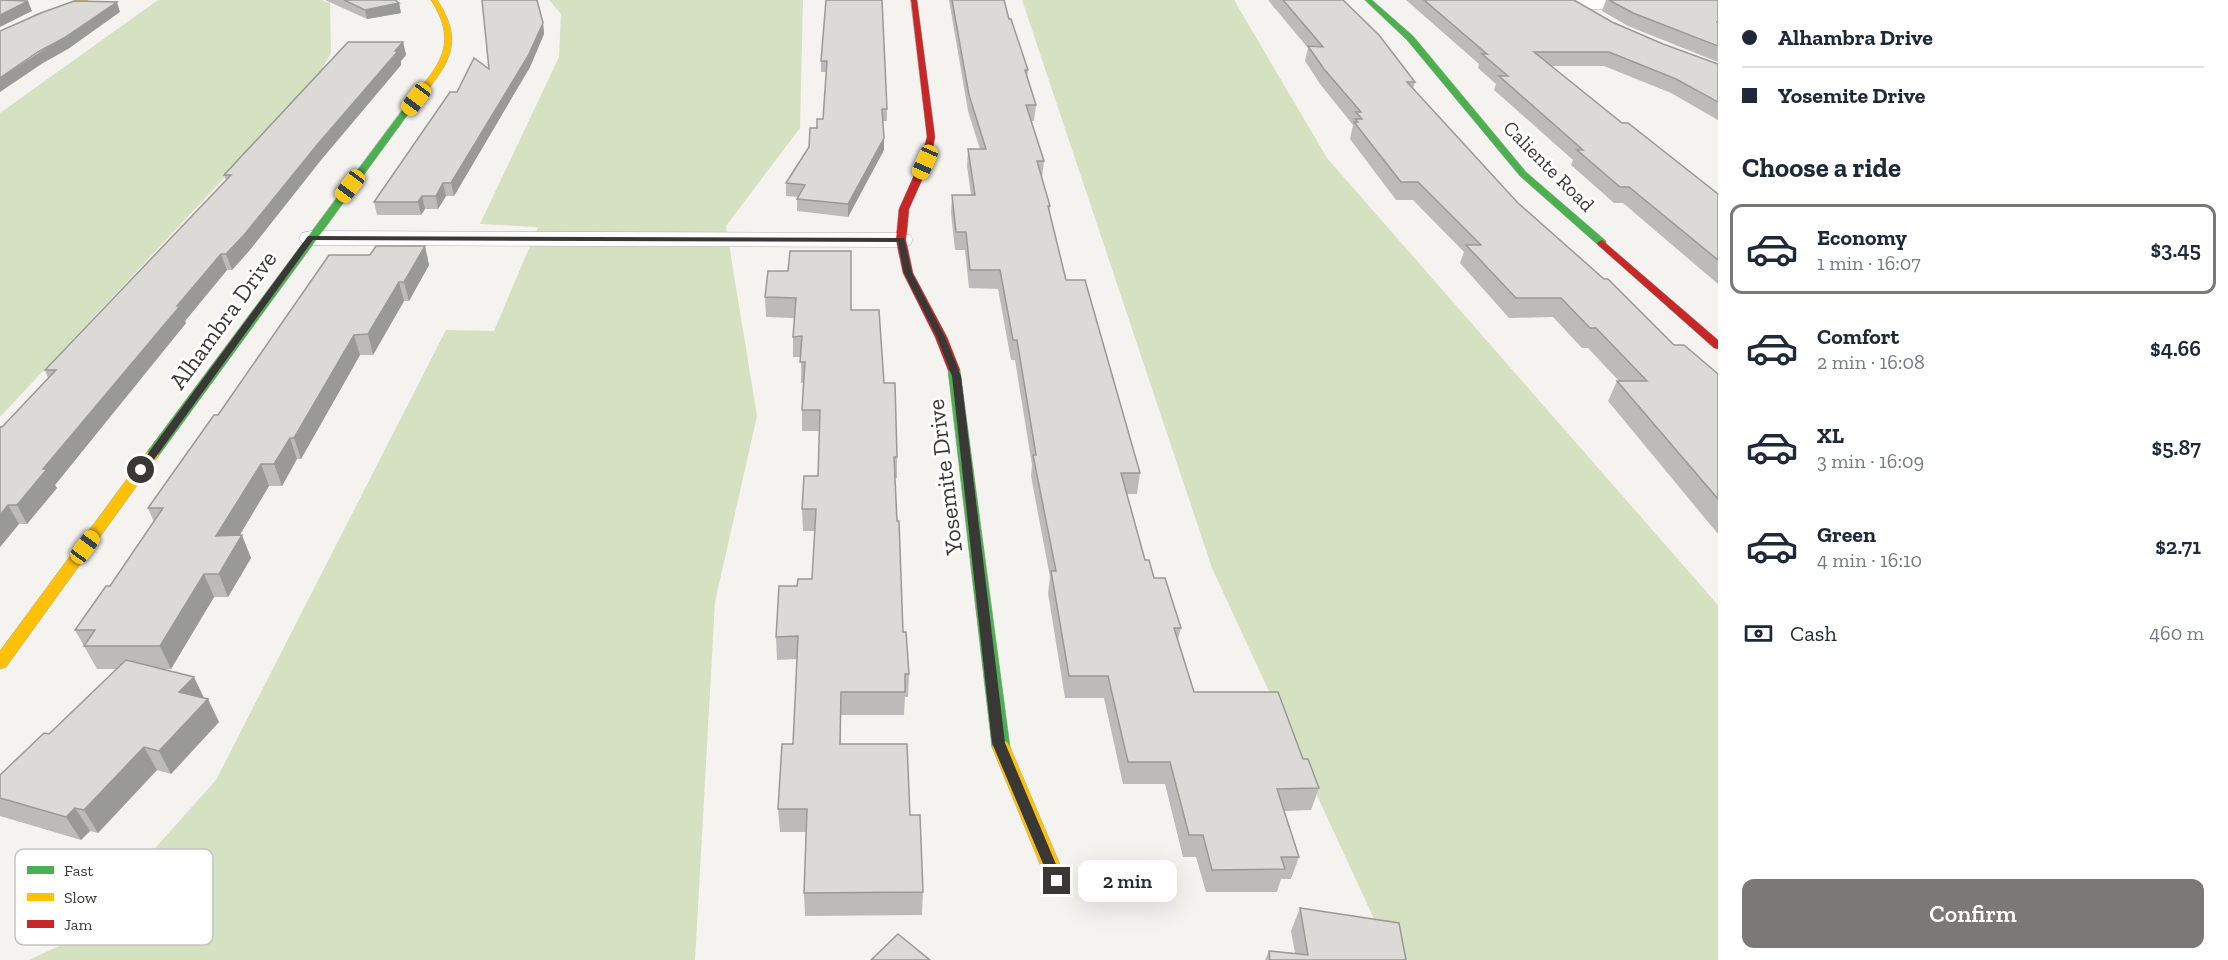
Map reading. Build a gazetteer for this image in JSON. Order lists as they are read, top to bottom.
{
  "streets": {
    "street": ["Caliente Road", "Alhambra Drive", "Yosemite Drive"]
  },
  "legend": ["Fast", "Slow", "Jam"],
  "page": {
    "banner": ["Alhambra Drive", "Yosemite Drive"],
    "heading": "Choose a ride",
    "list": [
      {
        "name": "Economy",
        "note": "1 min · 16:07",
        "value": "$3.45"
      },
      {
        "name": "Comfort",
        "note": "2 min · 16:08",
        "value": "$4.66"
      },
      {
        "name": "XL",
        "note": "3 min · 16:09",
        "value": "$5.87"
      },
      {
        "name": "Green",
        "note": "4 min · 16:10",
        "value": "$2.71"
      }
    ],
    "pay": ["Cash", "460 m"],
    "bubble": "2 min",
    "buttons": "Confirm"
  }
}
